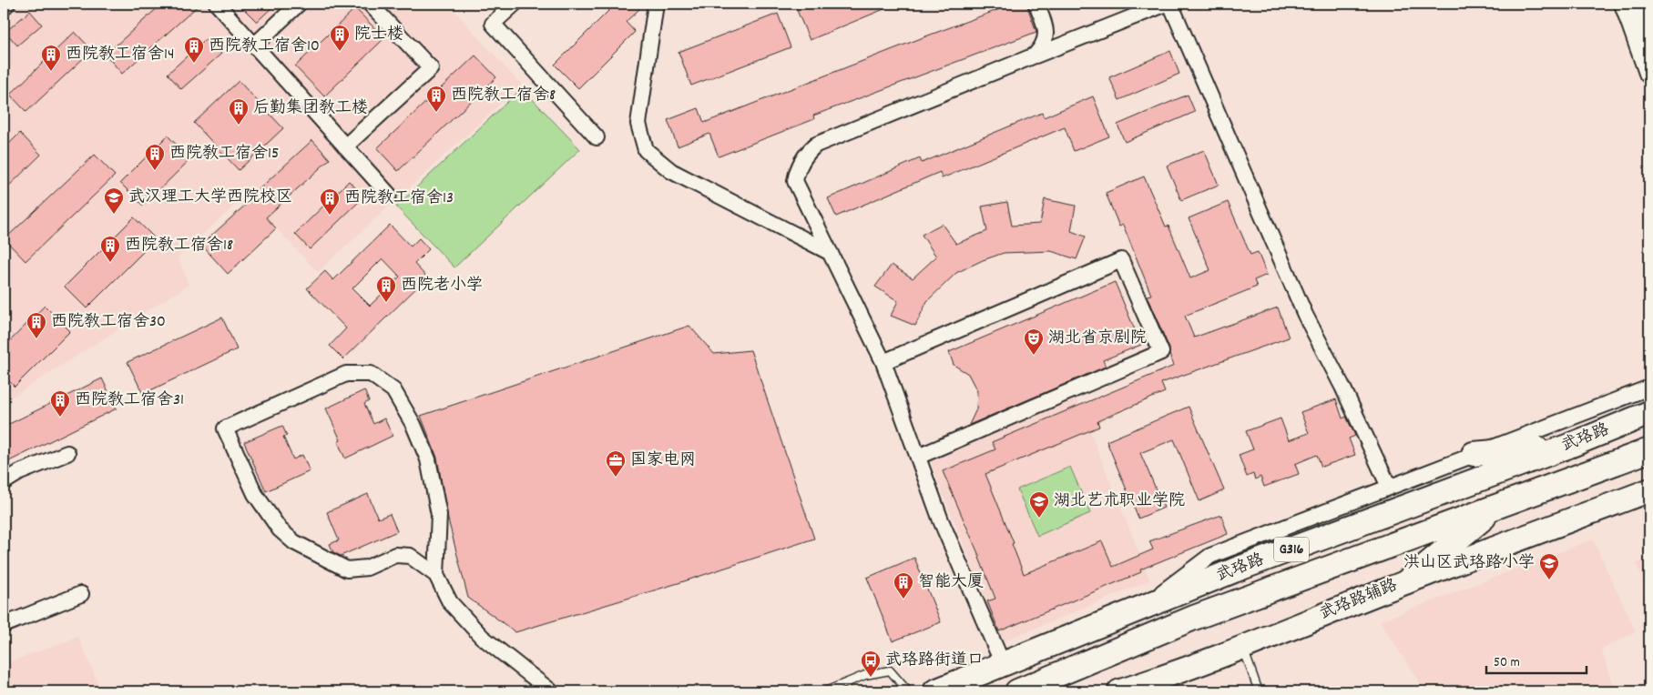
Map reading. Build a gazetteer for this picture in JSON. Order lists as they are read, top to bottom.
{
  "streets": {
    "highway": ["武珞路", "G316"],
    "main road": ["武珞路辅路"]
  },
  "places": {
    "building": [
      "院士楼",
      "西院教工宿舍10",
      "西院教工宿舍14",
      "西院教工宿舍8",
      "后勤集团教工楼",
      "西院教工宿舍15",
      "西院教工宿舍13",
      "西院教工宿舍18",
      "西院老小学",
      "西院教工宿舍30",
      "西院教工宿舍31",
      "智能大厦"
    ],
    "school or university": ["武汉理工大学西院校区", "湖北艺术职业学院", "洪山区武珞路小学"],
    "theatre": ["湖北省京剧院"],
    "office": ["国家电网"],
    "bus stop": ["武珞路街道口"]
  },
  "scale_bar": "50 m"
}
